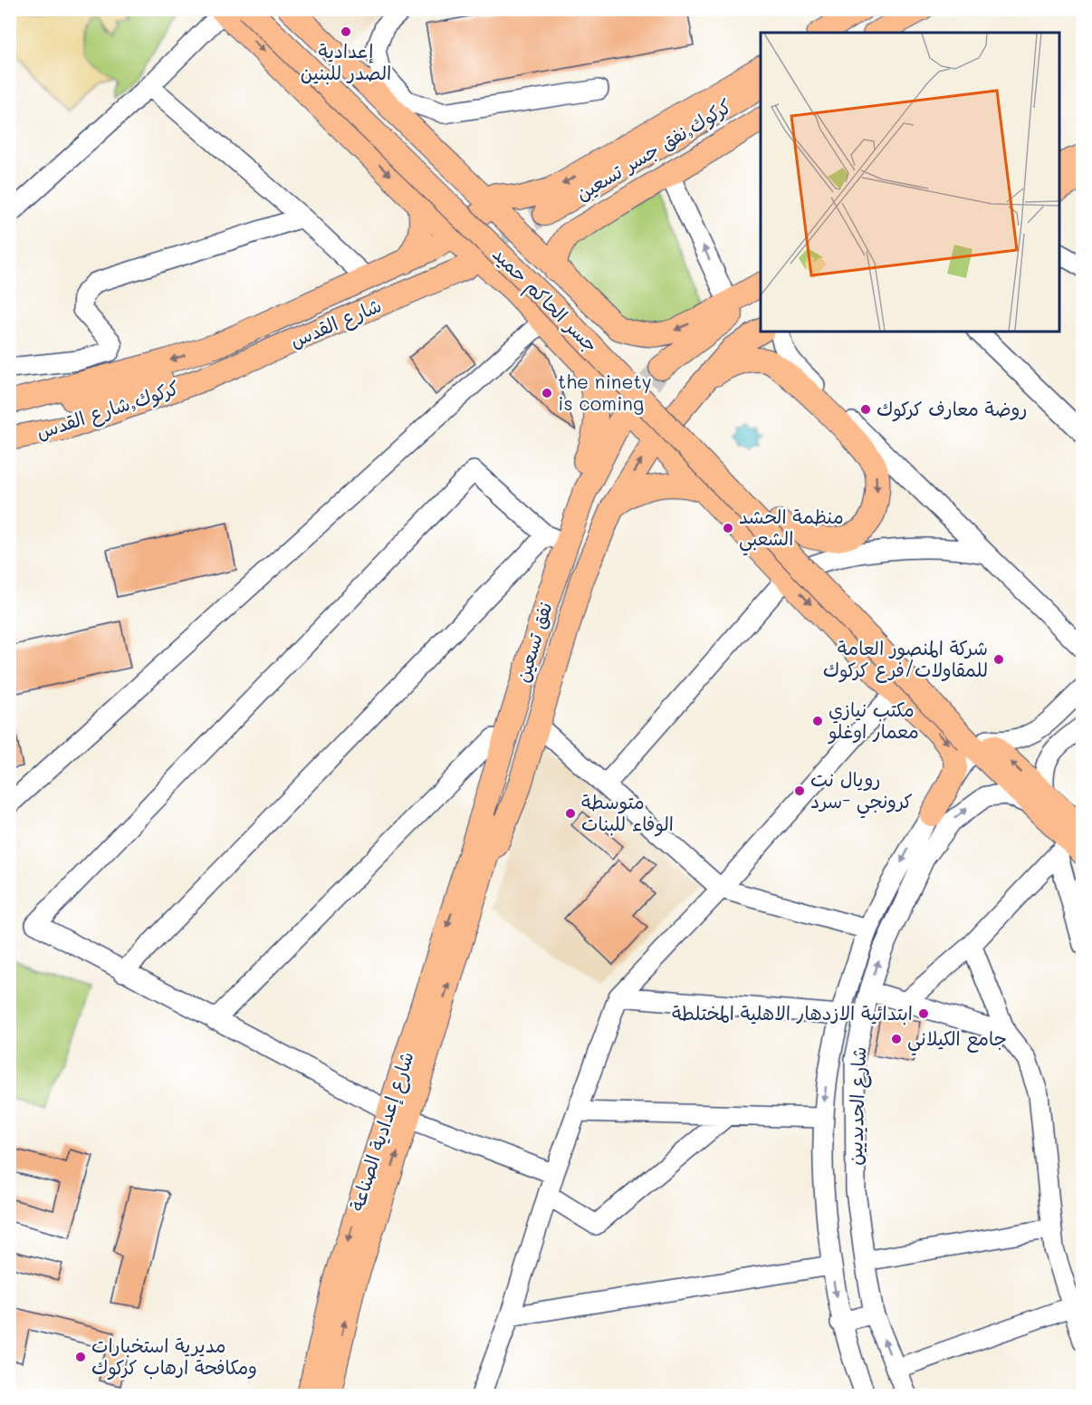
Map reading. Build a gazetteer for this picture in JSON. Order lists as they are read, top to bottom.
{
  "streets": {
    "main road": [
      "كركوك,نفق جسر تسعين",
      "جسر الحاكم حميد",
      "شارع القدس",
      "كركوك,شارع القدس",
      "نفق تسعين",
      "شارع إعدادية الصناعة"
    ],
    "street": ["شارع الحديديين"]
  },
  "crossings": [
    ["جسر الحاكم حميد", "شارع الحديديين"],
    ["شارع القدس", "كركوك,شارع القدس"],
    ["نفق تسعين", "شارع إعدادية الصناعة"]
  ],
  "places": [
    "إعدادية الصدر للبنين",
    "the ninety is coming",
    "روضة معارف كركوك",
    "منظمة الحشد الشعبي",
    "شركة المنصور العامة للمقاولات/فرع كركوك",
    "مكتب نيازي معمار اوغلو",
    "رويال نت كرونجي -سرد",
    "متوسطة الوفاء للبنات",
    "ابتدائية الازدهار الاهلية المختلطة",
    "جامع الكيلاني",
    "مديرية استخبارات ومكافحة ارهاب كركوك"
  ]
}
